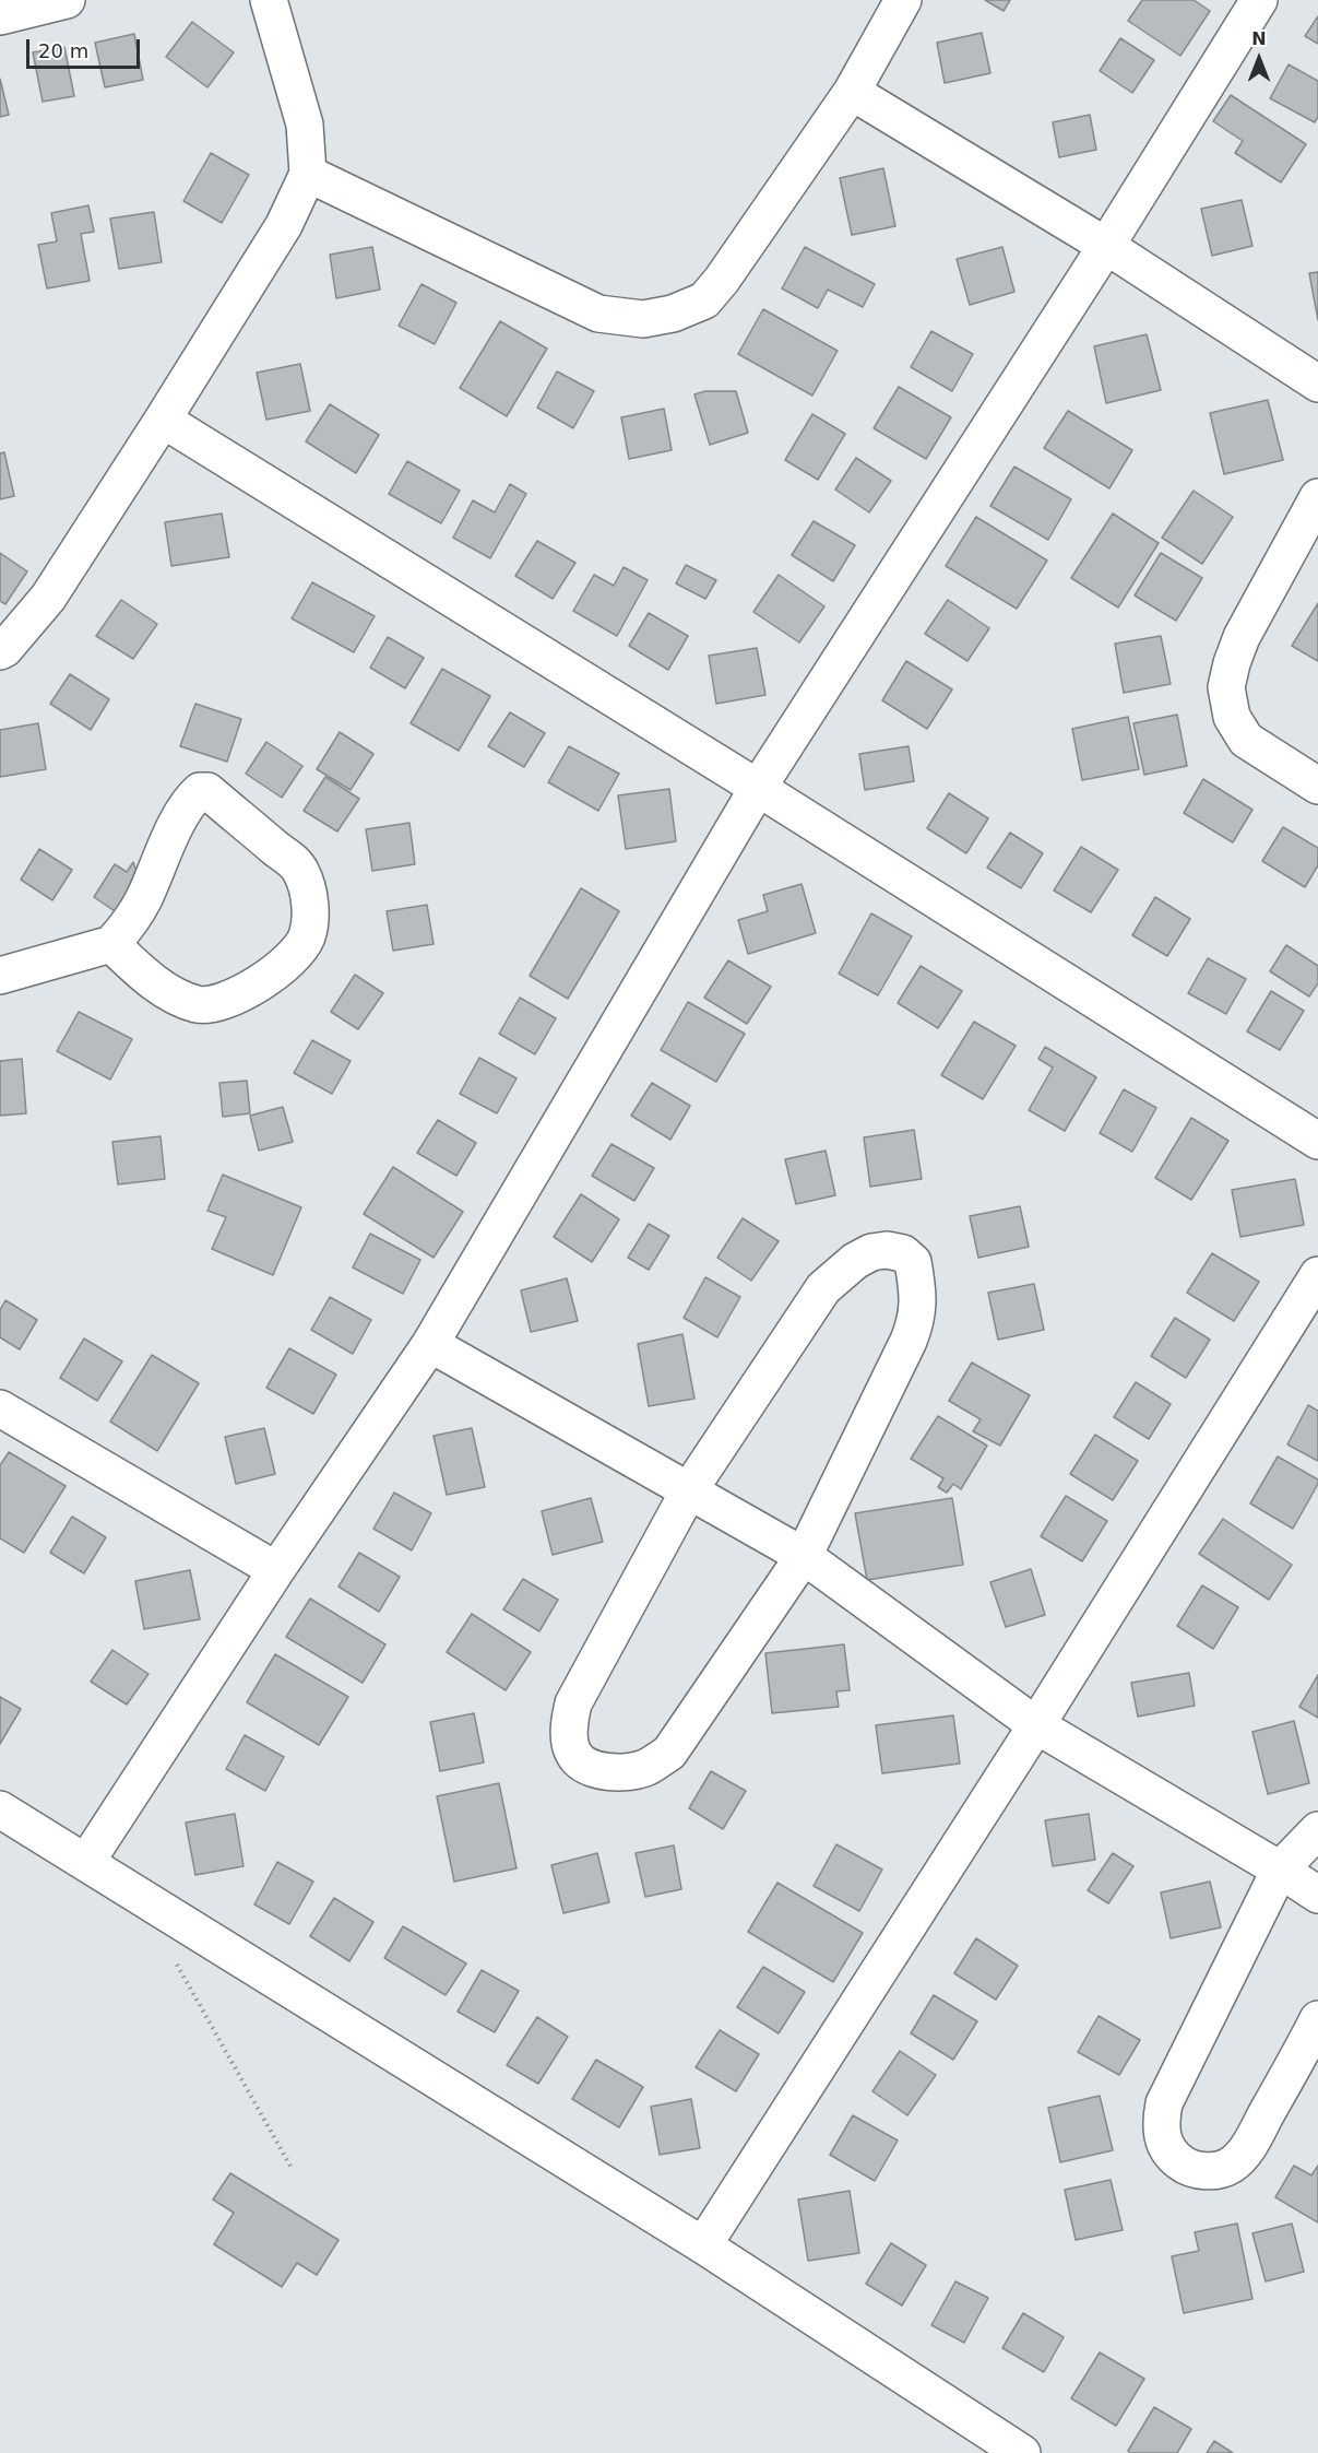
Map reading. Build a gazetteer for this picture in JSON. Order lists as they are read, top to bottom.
{
  "scale_bar": "20 m",
  "north": "top"
}
